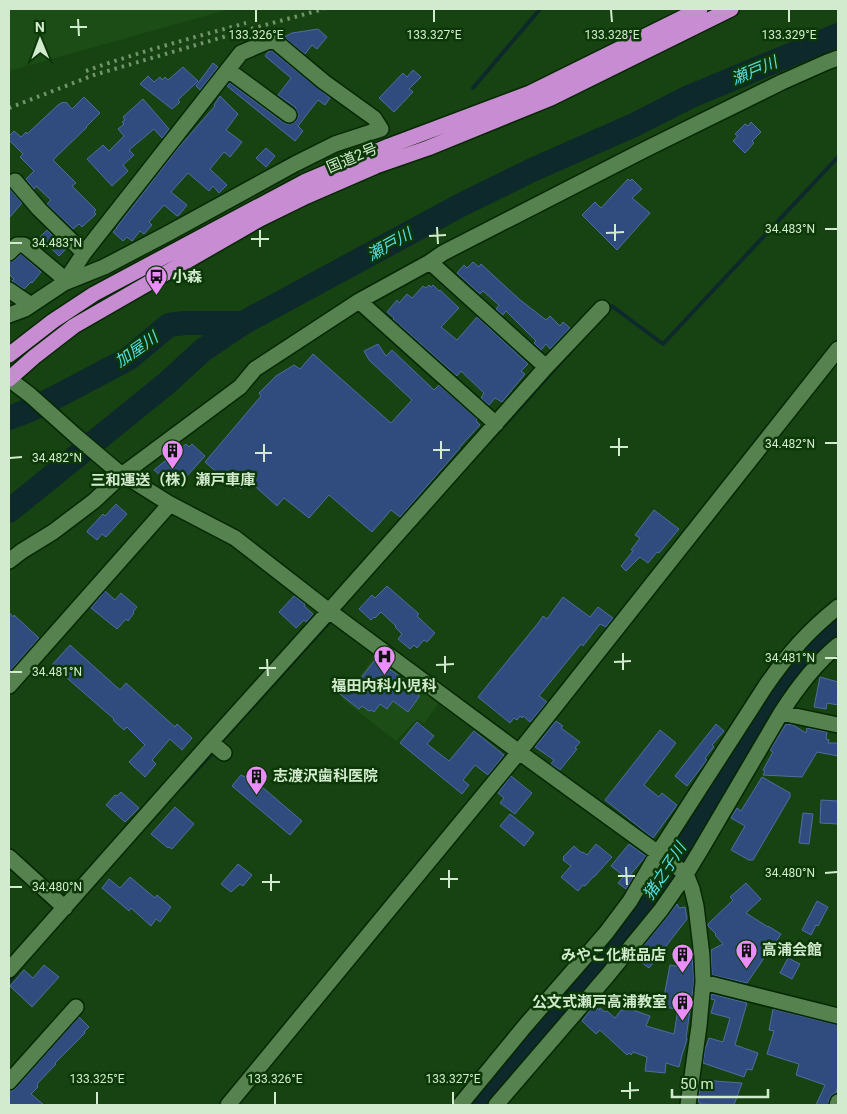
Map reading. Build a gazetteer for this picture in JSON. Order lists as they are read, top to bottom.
{
  "streets": {
    "highway": ["国道2号"]
  },
  "water": ["瀬戸川", "加屋川", "猪之子川"],
  "places": {
    "bus stop": ["小森"],
    "building": [
      "三和運送（株）瀬戸車庫",
      "志渡沢歯科医院",
      "高浦会館",
      "みやこ化粧品店",
      "公文式瀬戸高浦教室"
    ],
    "hospital": ["福田内科小児科"]
  },
  "scale_bar": "50 m",
  "north": "top",
  "coordinates": [
    "133.326°E",
    "133.327°E",
    "133.328°E",
    "133.329°E",
    "34.483°N",
    "34.482°N",
    "34.481°N",
    "34.480°N",
    "133.325°E"
  ]
}
